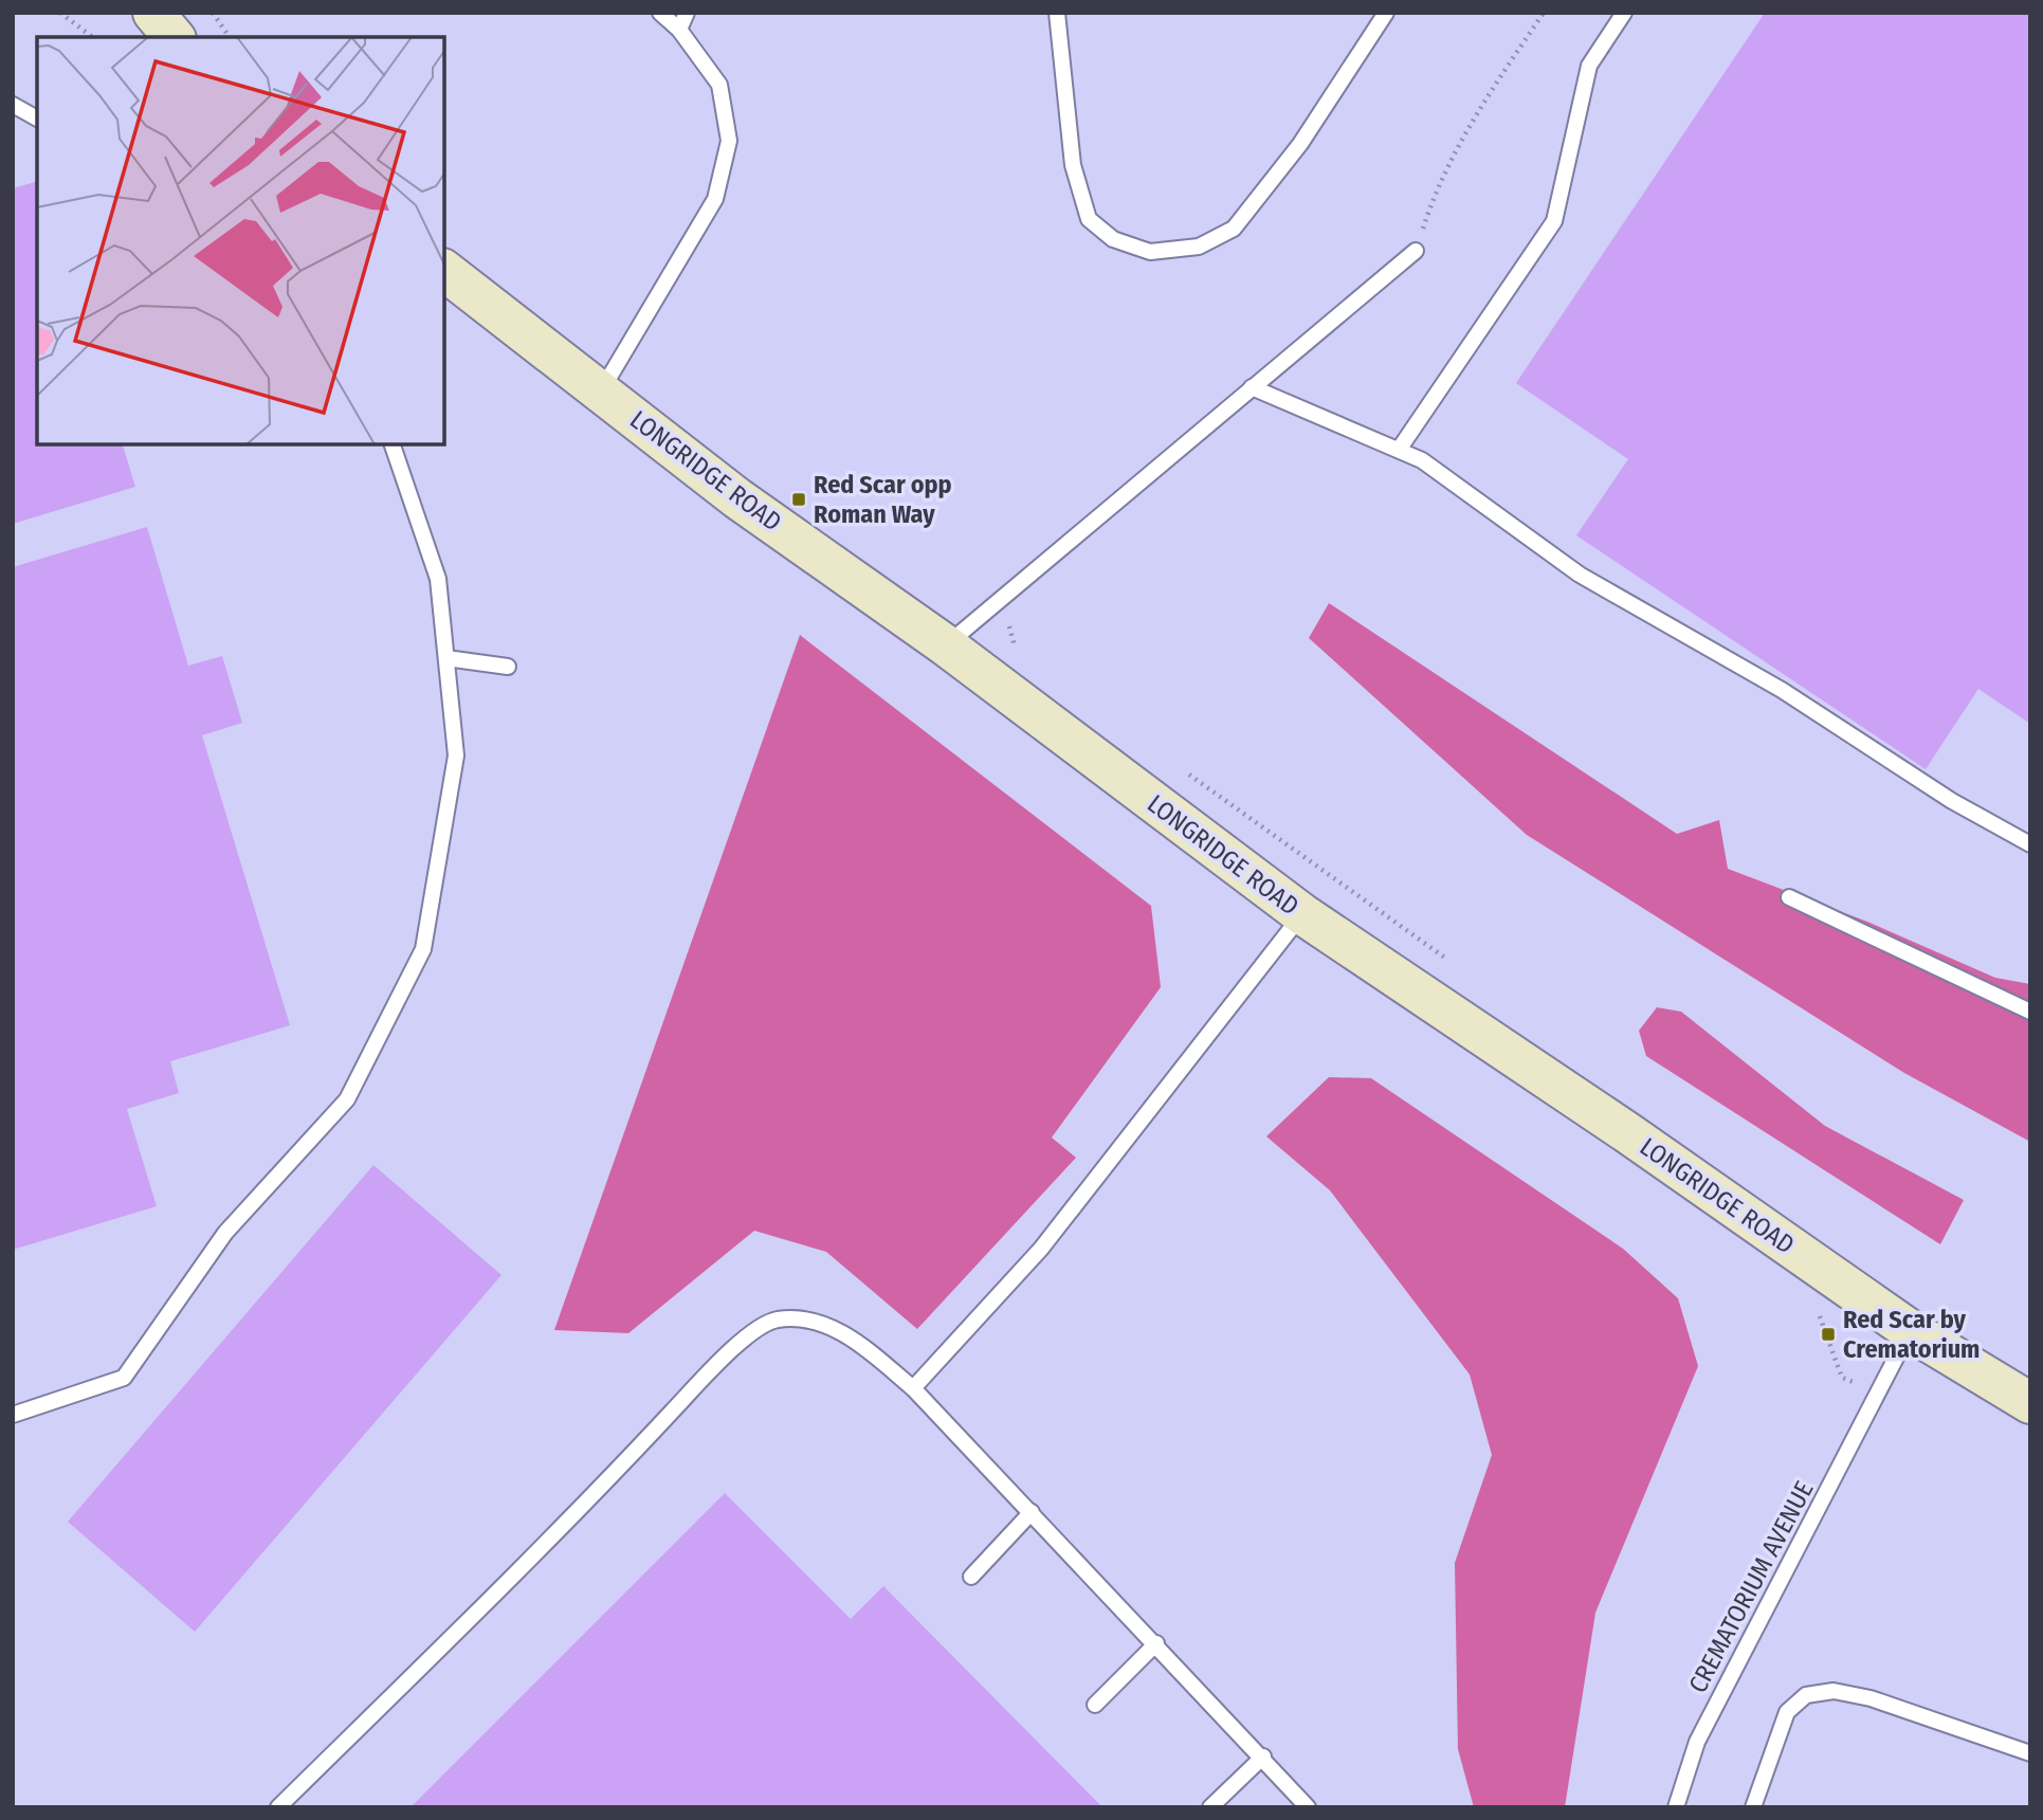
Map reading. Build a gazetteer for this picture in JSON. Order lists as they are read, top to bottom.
{
  "streets": {
    "main road": ["LONGRIDGE ROAD"],
    "lane": ["CREMATORIUM AVENUE"]
  },
  "crossings": [
    ["LONGRIDGE ROAD", "CREMATORIUM AVENUE"]
  ],
  "places": {
    "transit": ["Red Scar opp Roman Way", "Red Scar by Crematorium"]
  }
}
